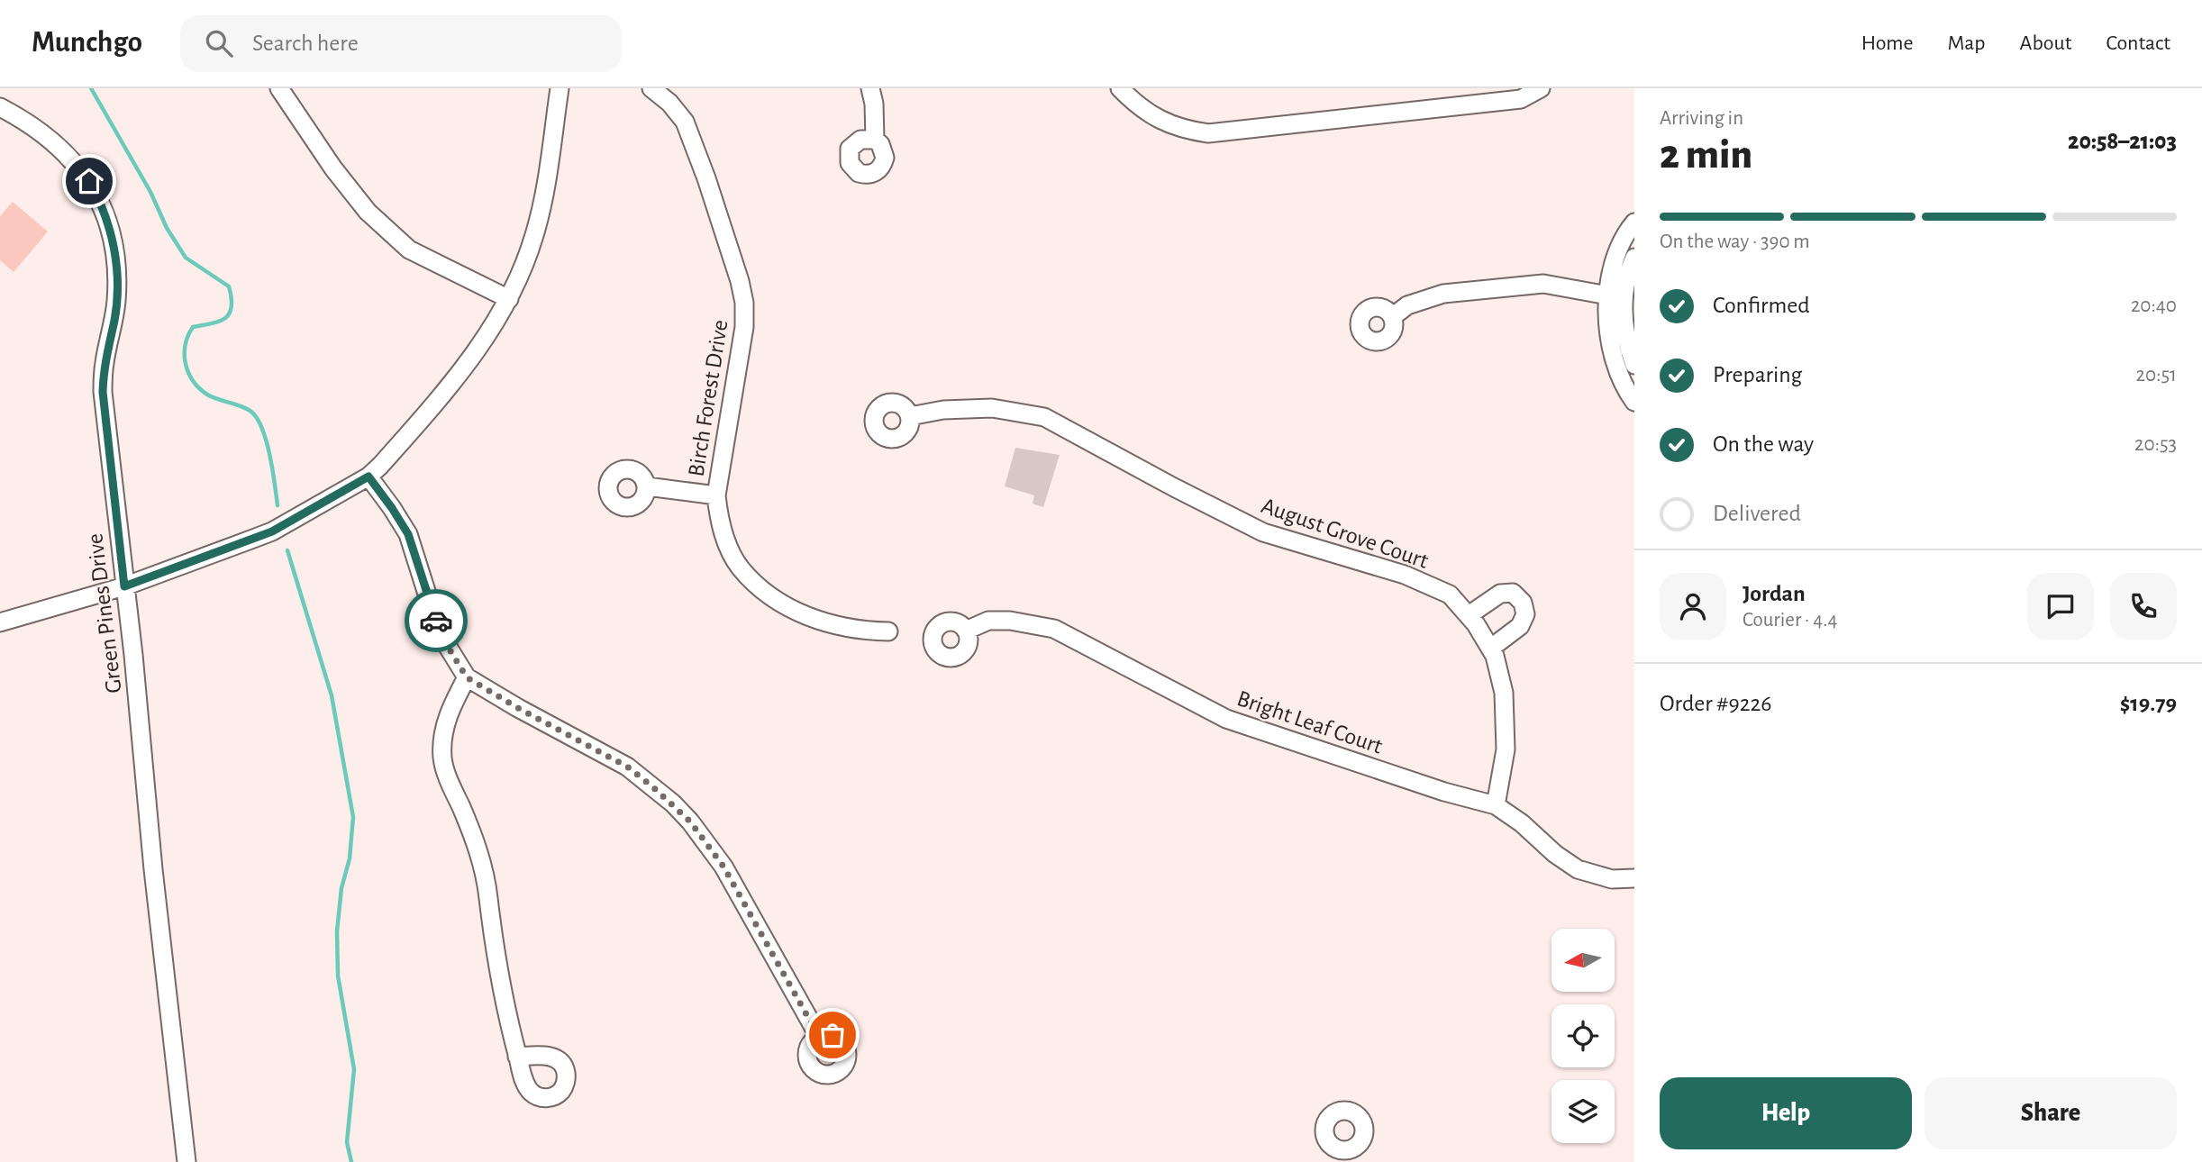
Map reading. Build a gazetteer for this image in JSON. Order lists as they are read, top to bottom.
{
  "streets": {
    "street": [
      "Birch Forest Drive",
      "August Grove Court",
      "Green Pines Drive",
      "Bright Leaf Court"
    ]
  },
  "crossings": [
    ["August Grove Court", "Bright Leaf Court"]
  ],
  "north": "left",
  "page": {
    "header": "Munchgo",
    "search": "Search here",
    "nav": [
      "Home",
      "Map",
      "About",
      "Contact"
    ],
    "heading": ["2 min", "Arriving in", "20:58–21:03"],
    "panel": [
      "Jordan",
      "Courier · 4.4",
      "Order #9226",
      "$19.79"
    ],
    "bar": "On the way · 390 m",
    "list": [
      ["Confirmed", "20:40"],
      ["Preparing", "20:51"],
      ["On the way", "20:53"],
      "Delivered"
    ],
    "buttons": ["Help", "Share"]
  }
}
